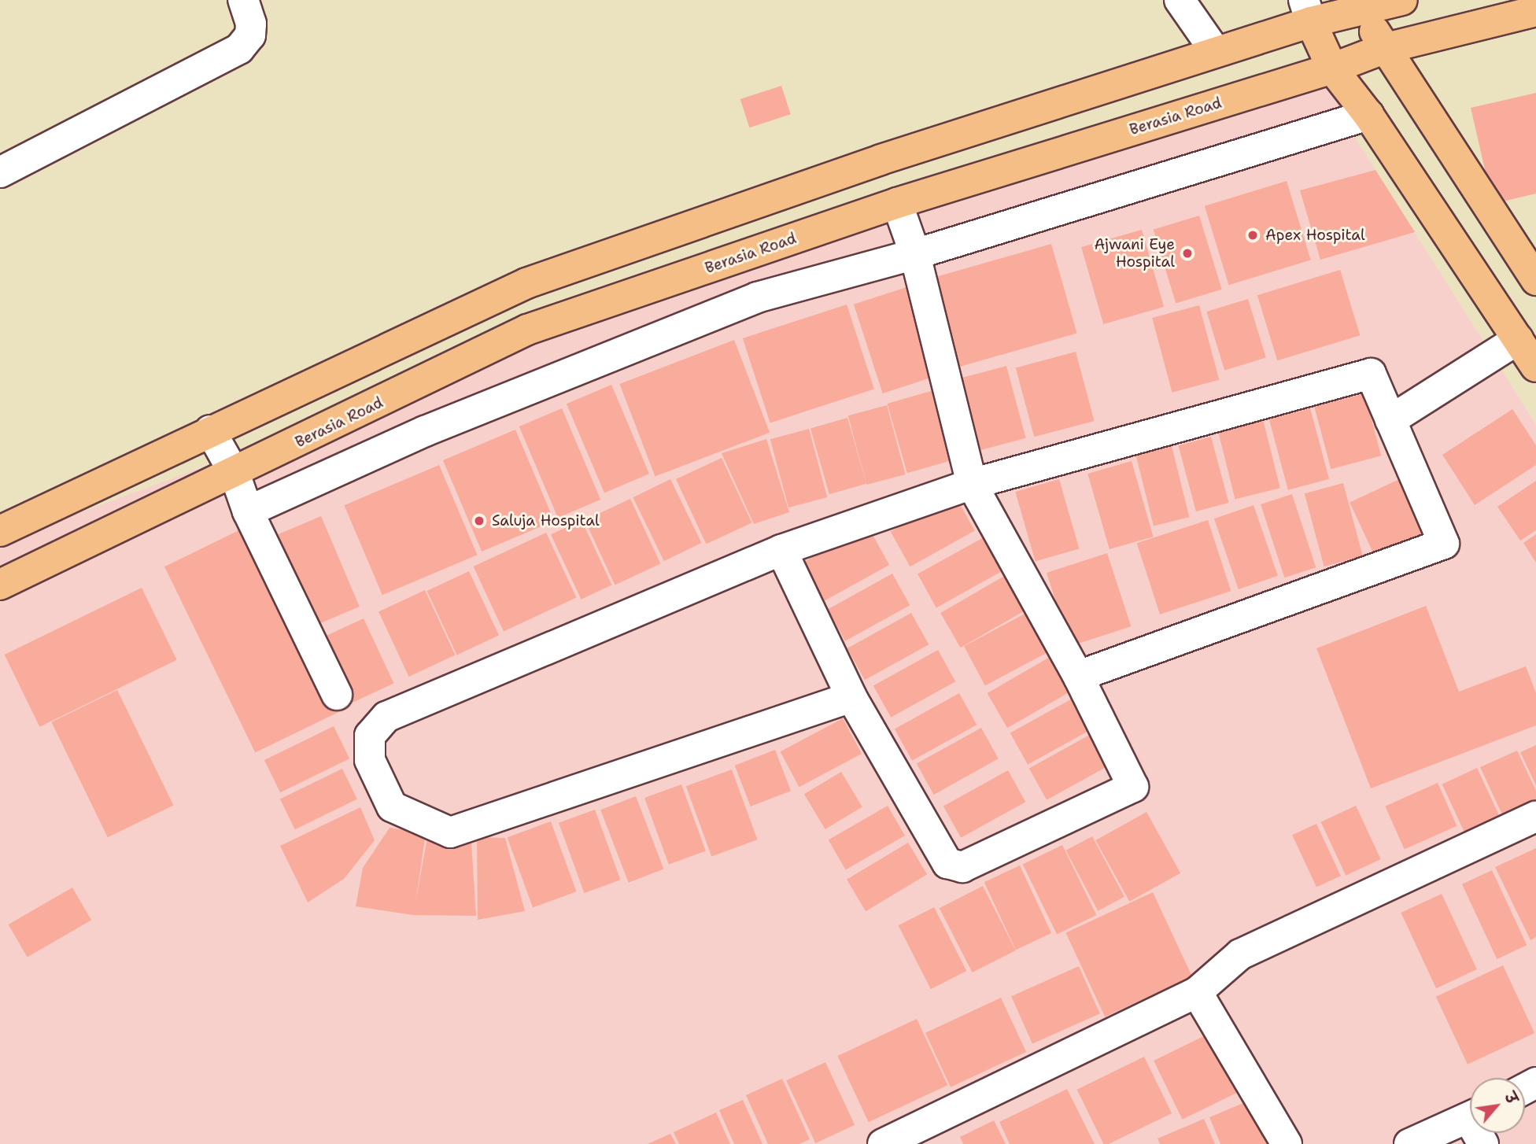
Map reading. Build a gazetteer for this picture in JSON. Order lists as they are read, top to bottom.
{
  "streets": {
    "main road": ["Berasia Road"]
  },
  "places": ["Apex Hospital", "Ajwani Eye Hospital", "Saluja Hospital"],
  "north": "top right"
}
